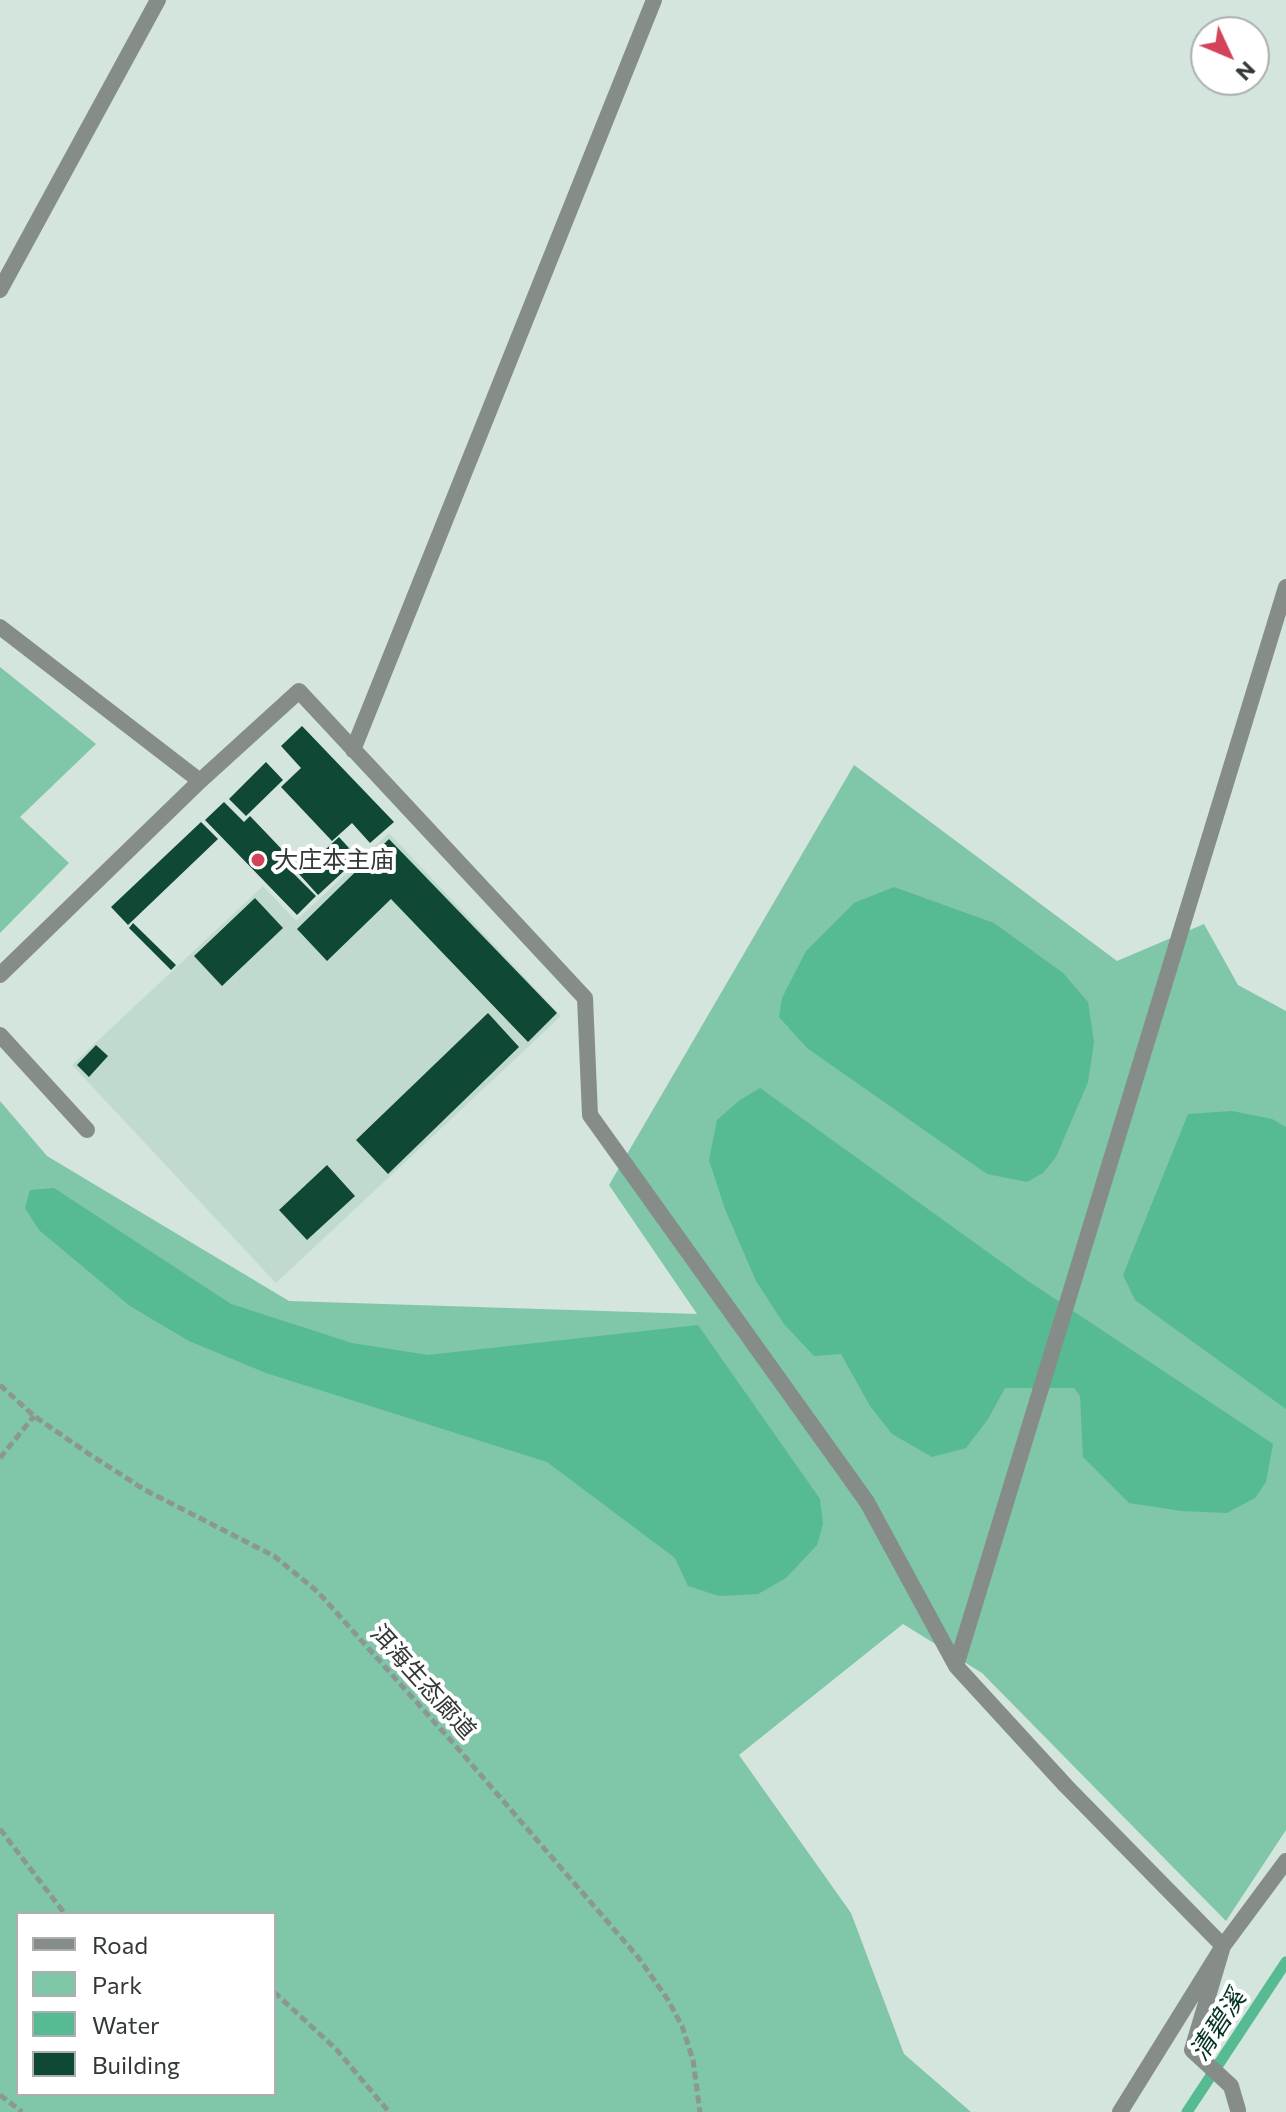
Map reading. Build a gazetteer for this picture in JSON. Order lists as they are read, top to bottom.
{
  "streets": {
    "path": ["洱海生态廊道"]
  },
  "water": ["清碧溪"],
  "places": ["大庄本主庙"],
  "legend": [
    "Road",
    "Park",
    "Water",
    "Building"
  ],
  "north": "bottom right"
}
